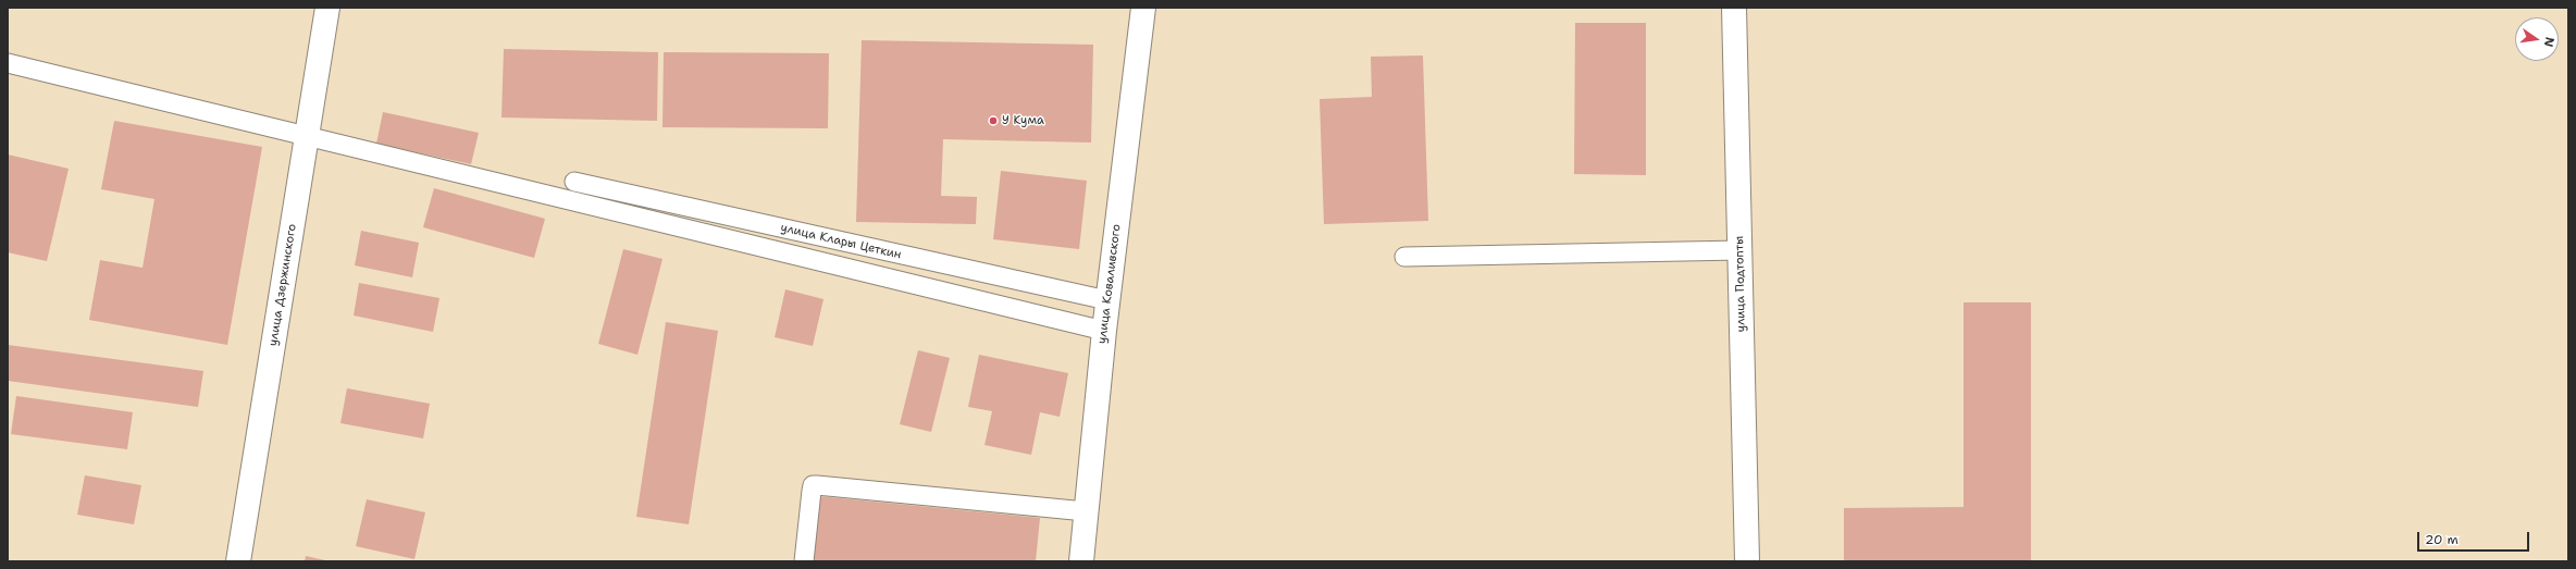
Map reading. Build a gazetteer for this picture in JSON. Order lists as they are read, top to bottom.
{
  "streets": {
    "street": ["улица Коваливского", "улица Подтопты", "улица Дзержинского"],
    "lane": ["улица Клары Цеткин"]
  },
  "crossings": [
    ["улица Клары Цеткин", "улица Коваливского"]
  ],
  "places": ["У Кума"],
  "scale_bar": "20 m",
  "north": "right"
}
